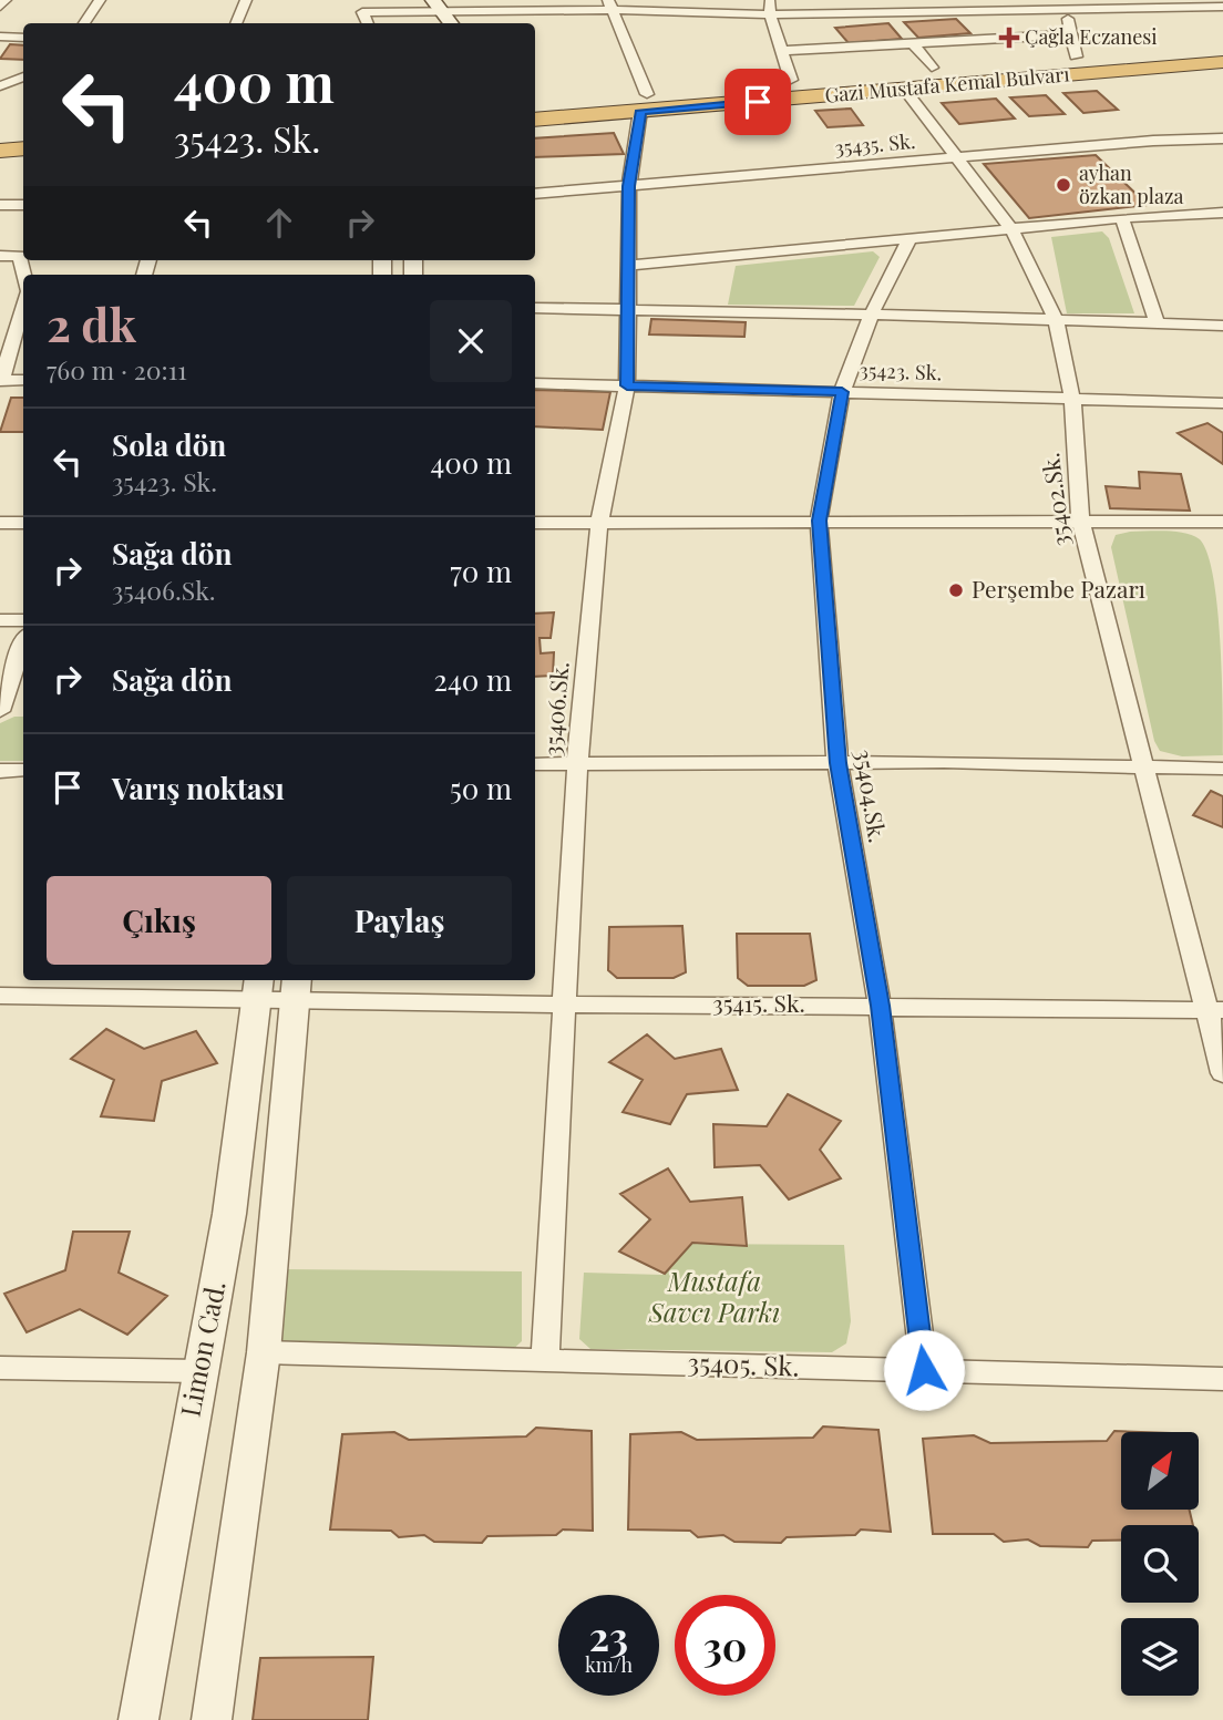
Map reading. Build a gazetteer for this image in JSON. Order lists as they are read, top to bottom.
{
  "streets": {
    "highway": ["Gazi Mustafa Kemal Bulvarı"],
    "street": [
      "35435. Sk.",
      "35423. Sk.",
      "35402.Sk.",
      "35406.Sk.",
      "35404.Sk.",
      "35415. Sk.",
      "Limon Cad.",
      "35405. Sk."
    ]
  },
  "crossings": [
    ["Gazi Mustafa Kemal Bulvarı", "35402.Sk."],
    ["Gazi Mustafa Kemal Bulvarı", "35406.Sk."],
    ["35435. Sk.", "35402.Sk."],
    ["35435. Sk.", "35406.Sk."],
    ["35423. Sk.", "35402.Sk."],
    ["35423. Sk.", "35406.Sk."],
    ["35423. Sk.", "35404.Sk."],
    ["35402.Sk.", "35415. Sk."],
    ["35406.Sk.", "35415. Sk."],
    ["35406.Sk.", "35405. Sk."],
    ["35404.Sk.", "35415. Sk."],
    ["35404.Sk.", "35405. Sk."],
    ["35415. Sk.", "Limon Cad."]
  ],
  "parks": ["Mustafa Savcı Parkı"],
  "places": {
    "health": ["Çağla Eczanesi"],
    "other": ["ayhan özkan plaza", "Perşembe Pazarı"]
  },
  "north": "top right",
  "page": {
    "turn": ["400 m", "35423. Sk."],
    "heading": ["2 dk", "760 m · 20:11"],
    "list": [
      {
        "name": "Sola dön",
        "note": "35423. Sk.",
        "value": "400 m"
      },
      {
        "name": "Sağa dön",
        "note": "35406.Sk.",
        "value": "70 m"
      },
      {
        "name": "Sağa dön",
        "value": "240 m"
      },
      {
        "name": "Varış noktası",
        "value": "50 m"
      }
    ],
    "buttons": ["Çıkış", "Paylaş"],
    "speed": "23 km/h",
    "limit": "30"
  }
}
